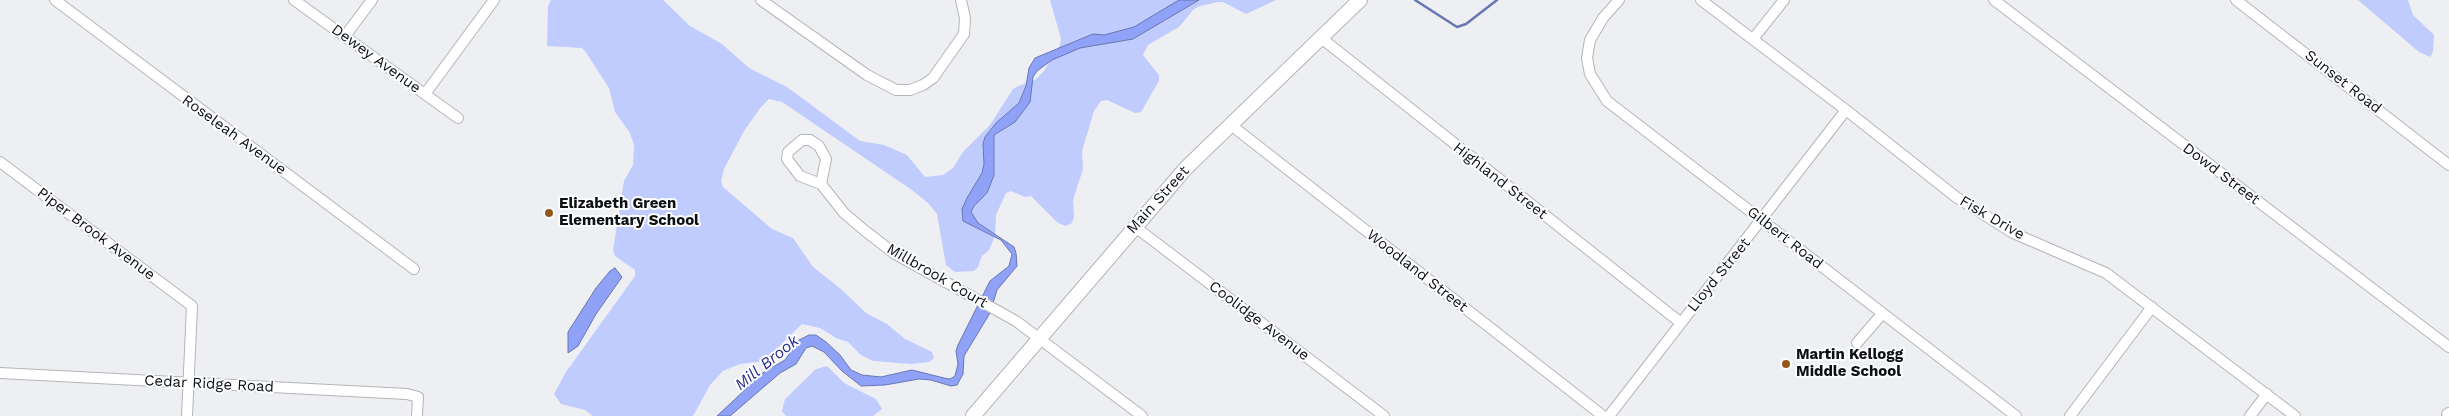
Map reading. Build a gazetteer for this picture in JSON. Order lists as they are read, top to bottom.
{
  "streets": {
    "main road": ["Main Street"],
    "street": [
      "Dewey Avenue",
      "Sunset Road",
      "Roseleah Avenue",
      "Dowd Street",
      "Highland Street",
      "Fisk Drive",
      "Piper Brook Avenue",
      "Gilbert Road",
      "Woodland Street",
      "Lloyd Street",
      "Millbrook Court",
      "Coolidge Avenue",
      "Cedar Ridge Road"
    ]
  },
  "crossings": [
    ["Highland Street", "Main Street"],
    ["Highland Street", "Lloyd Street"],
    ["Main Street", "Woodland Street"],
    ["Main Street", "Millbrook Court"],
    ["Main Street", "Coolidge Avenue"],
    ["Fisk Drive", "Lloyd Street"],
    ["Piper Brook Avenue", "Cedar Ridge Road"],
    ["Gilbert Road", "Lloyd Street"]
  ],
  "water": ["Mill Brook"],
  "places": ["Elizabeth Green Elementary School", "Martin Kellogg Middle School"]
}
